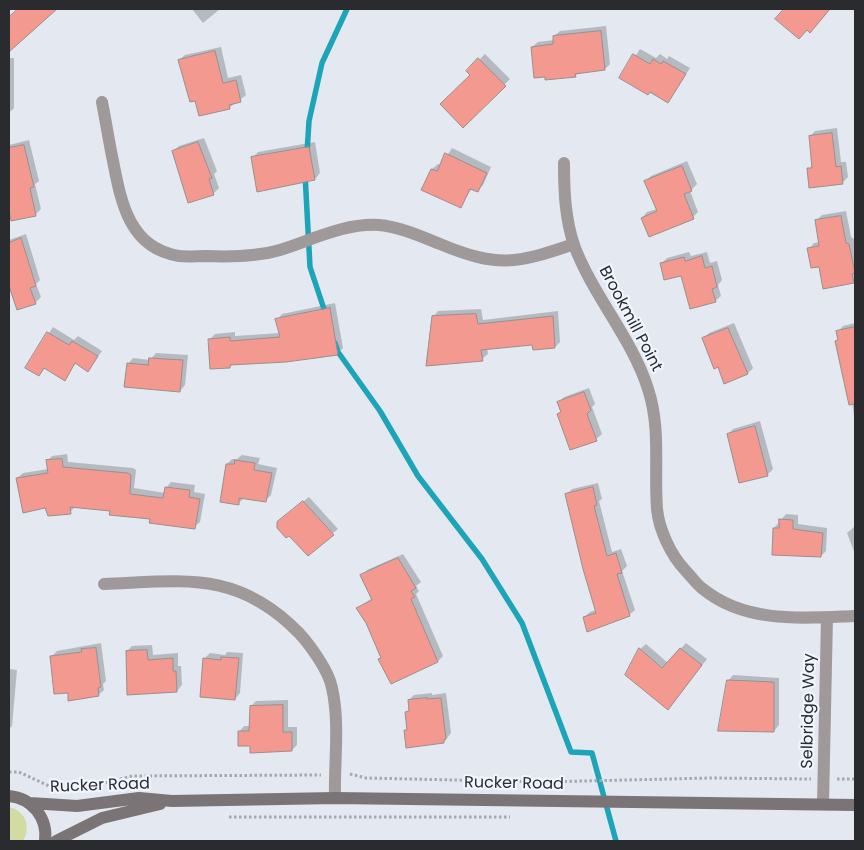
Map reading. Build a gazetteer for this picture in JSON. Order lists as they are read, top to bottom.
{
  "streets": {
    "main road": ["Rucker Road"],
    "street": ["Brookmill Point", "Selbridge Way"]
  },
  "crossings": [
    ["Brookmill Point", "Selbridge Way"],
    ["Selbridge Way", "Rucker Road"]
  ]
}
